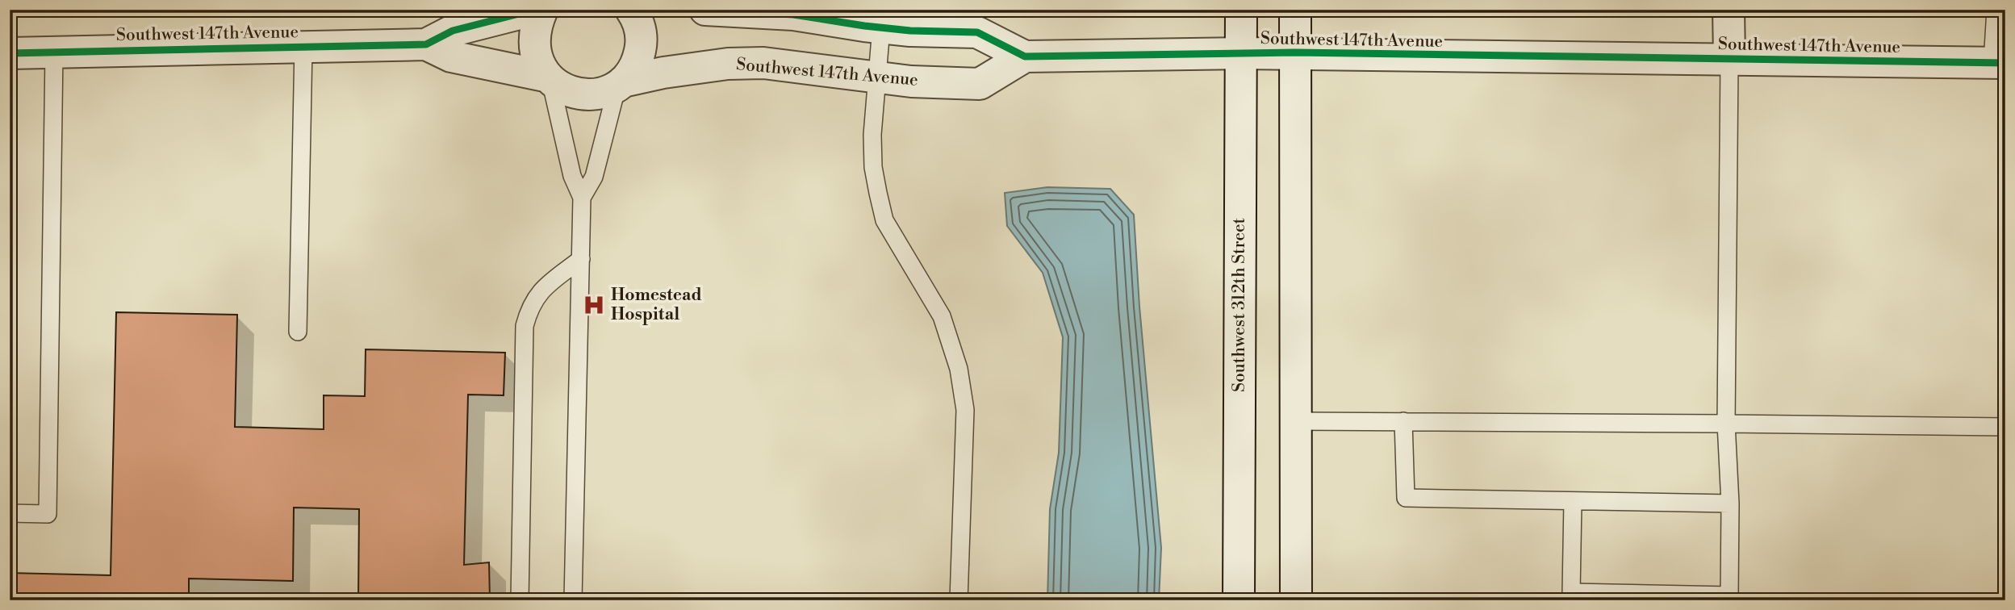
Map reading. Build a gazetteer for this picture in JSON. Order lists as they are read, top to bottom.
{
  "streets": {
    "street": ["Southwest 147th Avenue", "Southwest 312th Street"]
  },
  "crossings": [
    ["Southwest 147th Avenue", "Southwest 312th Street"]
  ],
  "places": {
    "hospital": ["Homestead Hospital"]
  }
}
